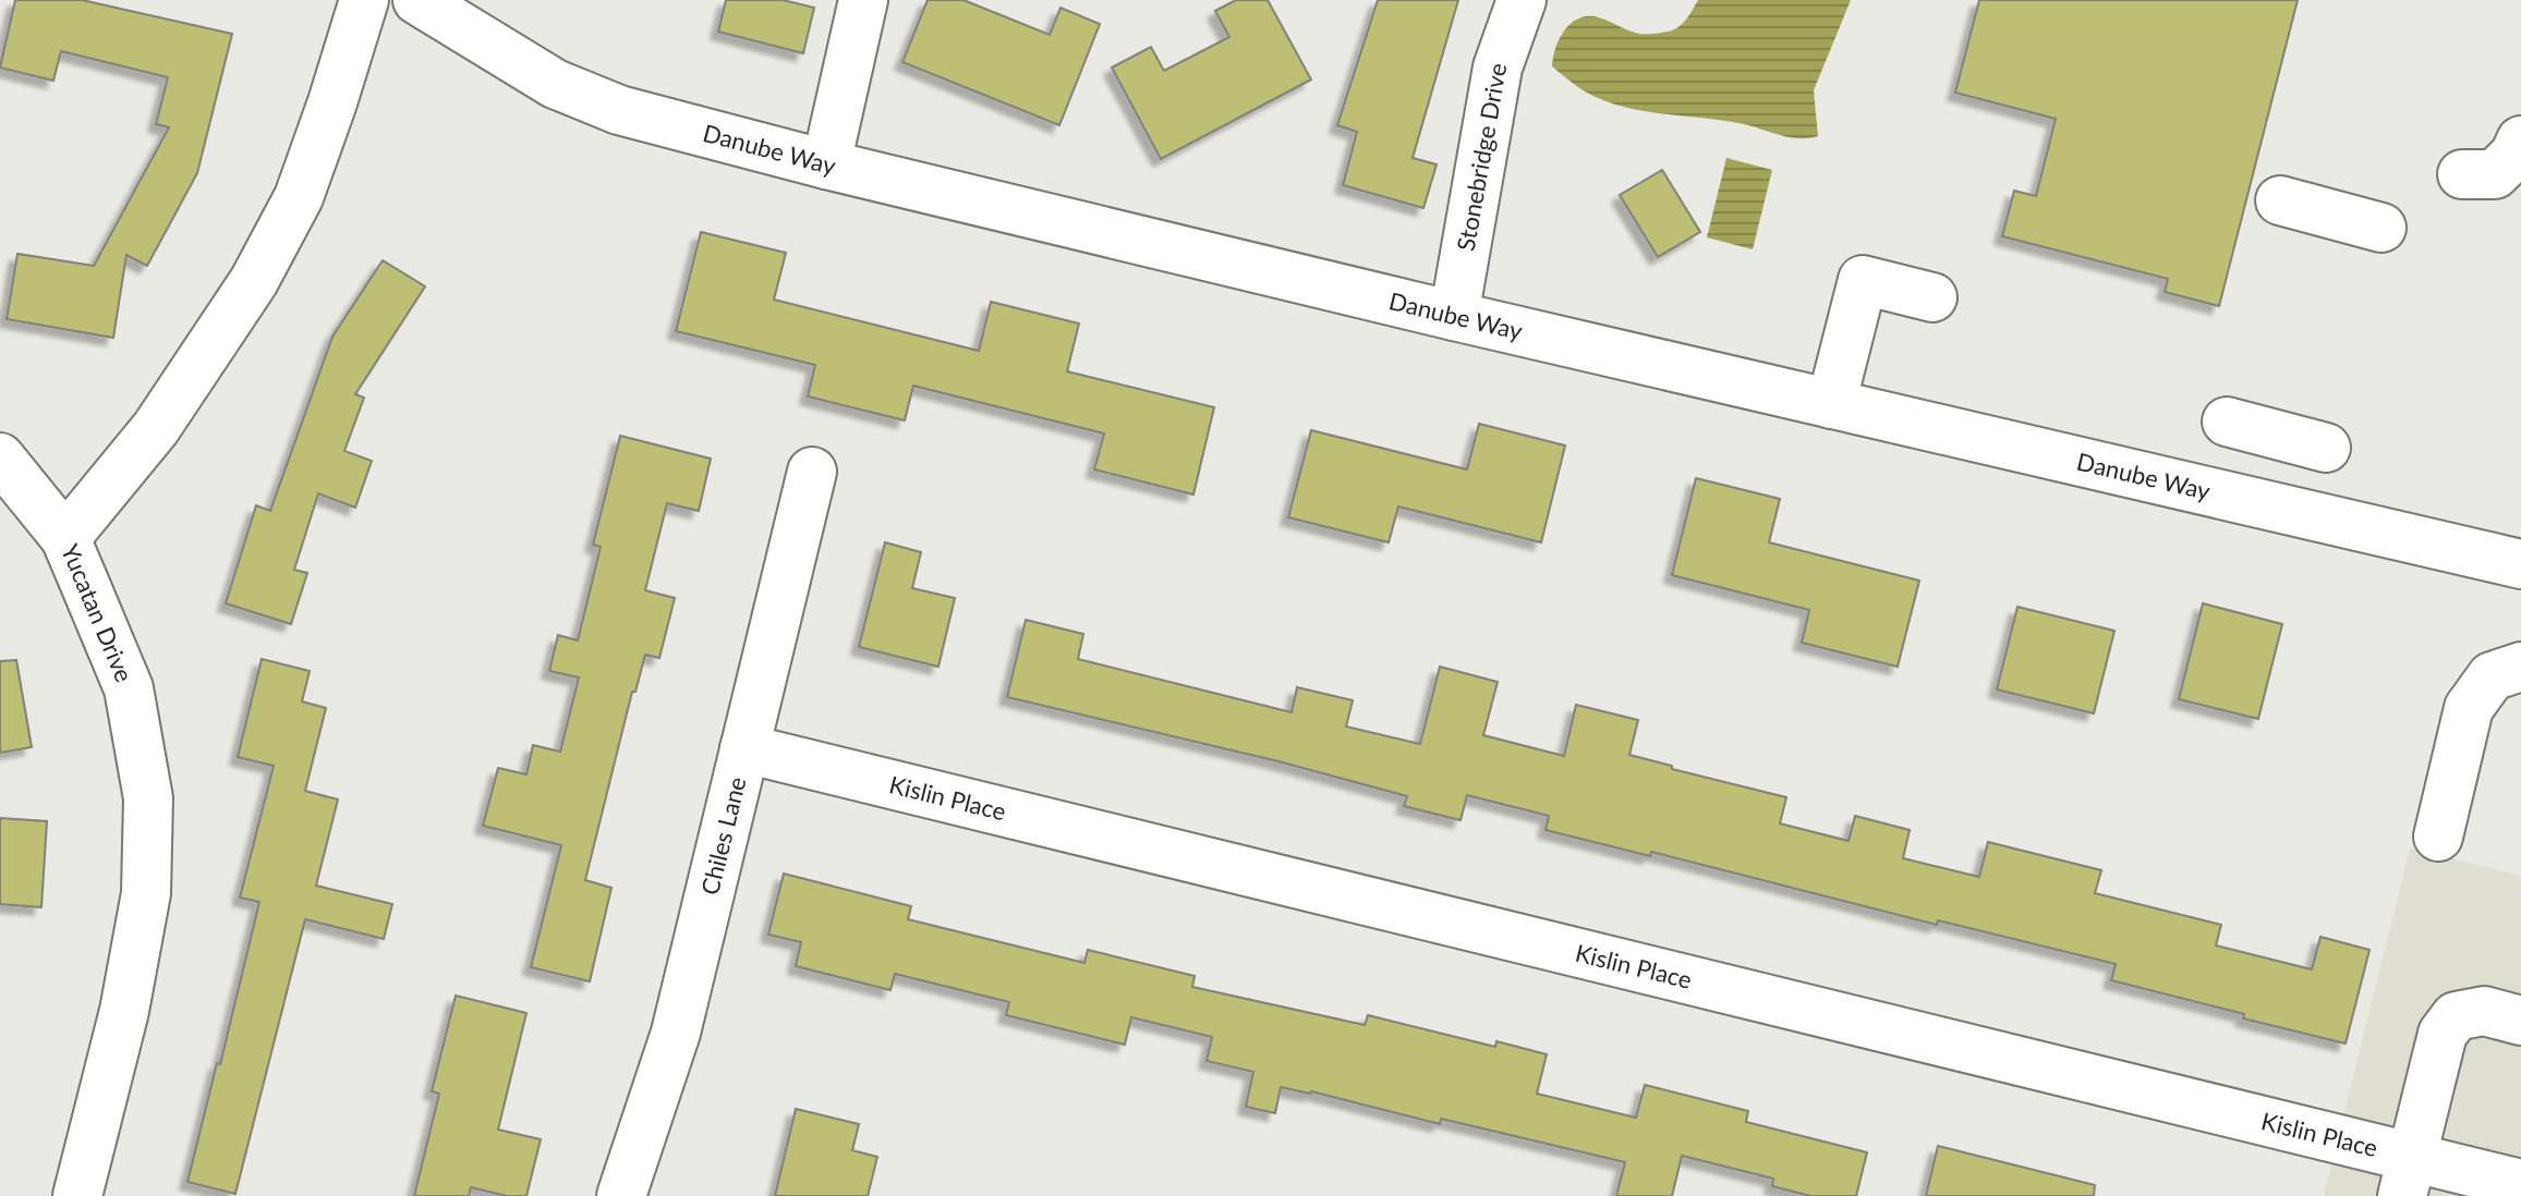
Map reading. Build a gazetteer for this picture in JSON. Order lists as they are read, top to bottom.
{
  "streets": {
    "street": [
      "Danube Way",
      "Stonebridge Drive",
      "Yucatan Drive",
      "Kislin Place",
      "Chiles Lane"
    ]
  },
  "crossings": [
    ["Danube Way", "Stonebridge Drive"],
    ["Kislin Place", "Chiles Lane"]
  ]
}
